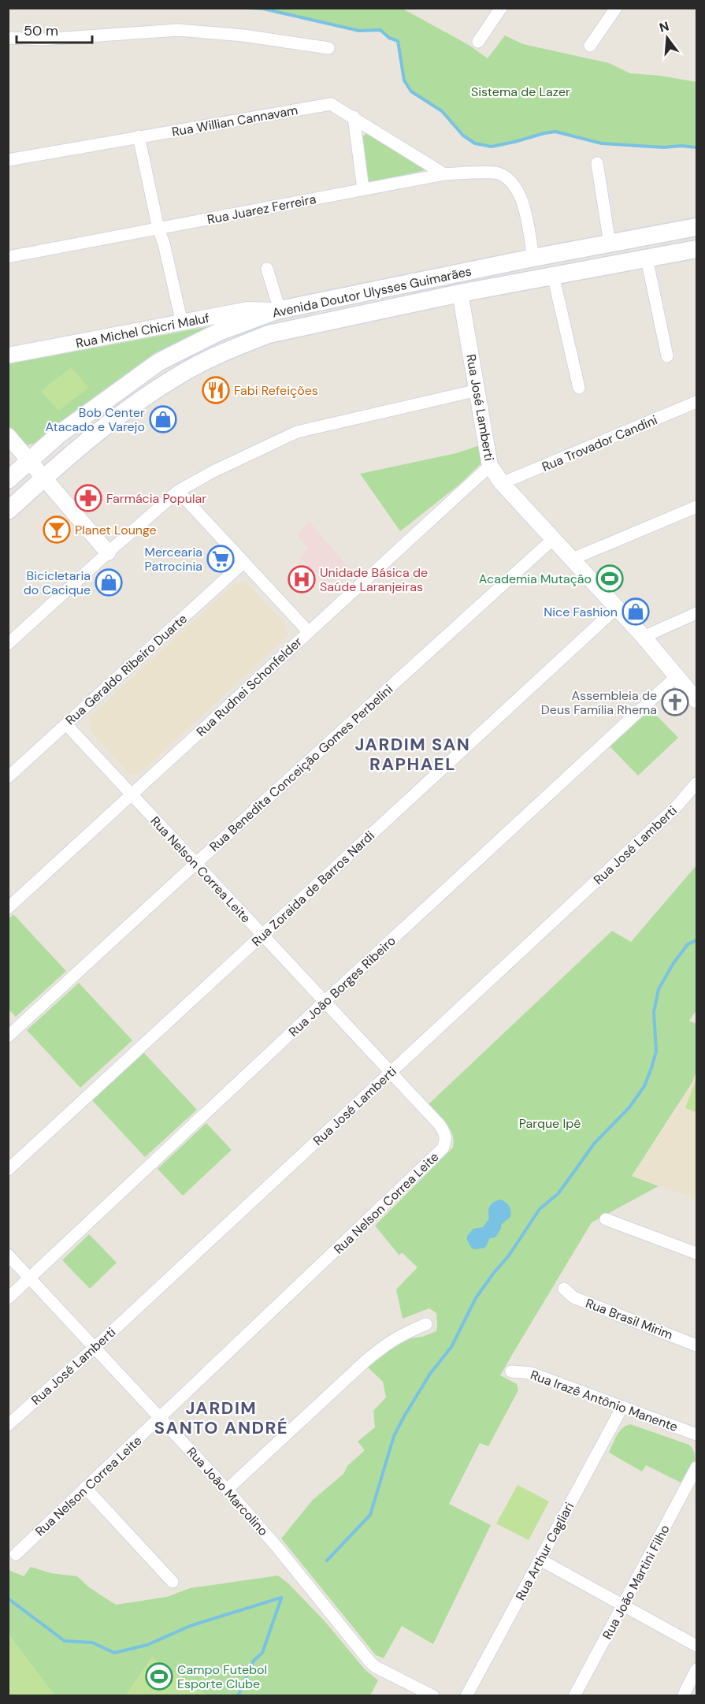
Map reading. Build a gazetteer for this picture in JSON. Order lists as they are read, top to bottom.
{
  "streets": {
    "main road": ["Avenida Doutor Ulysses Guimarães"],
    "street": [
      "Rua Willian Cannavam",
      "Rua Juarez Ferreira",
      "Rua Michel Chicri Maluf",
      "Rua José Lamberti",
      "Rua Trovador Candini",
      "Rua Geraldo Ribeiro Duarte",
      "Rua Rudnei Schonfelder",
      "Rua Benedita Conceição Gomes Perbelini",
      "Rua Nelson Correa Leite",
      "Rua Zoraida de Barros Nardi",
      "Rua João Borges Ribeiro",
      "Rua Brasil Mirim",
      "Rua Irazê Antônio Manente",
      "Rua João Marcolino",
      "Rua Arthur Cagliari",
      "Rua João Martini Filho"
    ]
  },
  "crossings": [
    ["Rua Willian Cannavam", "Rua Juarez Ferreira"],
    ["Rua Juarez Ferreira", "Avenida Doutor Ulysses Guimarães"],
    ["Avenida Doutor Ulysses Guimarães", "Rua Michel Chicri Maluf"],
    ["Avenida Doutor Ulysses Guimarães", "Rua José Lamberti"],
    ["Rua José Lamberti", "Rua Trovador Candini"],
    ["Rua José Lamberti", "Rua Rudnei Schonfelder"],
    ["Rua José Lamberti", "Rua Benedita Conceição Gomes Perbelini"],
    ["Rua José Lamberti", "Rua Nelson Correa Leite"],
    ["Rua José Lamberti", "Rua Zoraida de Barros Nardi"],
    ["Rua José Lamberti", "Rua João Borges Ribeiro"],
    ["Rua José Lamberti", "Rua João Marcolino"],
    ["Rua Geraldo Ribeiro Duarte", "Rua Nelson Correa Leite"],
    ["Rua Rudnei Schonfelder", "Rua Nelson Correa Leite"],
    ["Rua Benedita Conceição Gomes Perbelini", "Rua Nelson Correa Leite"],
    ["Rua Nelson Correa Leite", "Rua Zoraida de Barros Nardi"],
    ["Rua Nelson Correa Leite", "Rua João Borges Ribeiro"],
    ["Rua Nelson Correa Leite", "Rua João Marcolino"],
    ["Rua João Borges Ribeiro", "Rua João Marcolino"],
    ["Rua Irazê Antônio Manente", "Rua Arthur Cagliari"]
  ],
  "districts": ["JARDIM SAN RAPHAEL", "JARDIM SANTO ANDRÉ"],
  "parks": ["Sistema de Lazer", "Parque Ipê"],
  "places": {
    "restaurant": ["Fabi Refeições"],
    "shop": ["Bob Center Atacado e Varejo", "Bicicletaria do Cacique", "Nice Fashion"],
    "pharmacy": ["Farmácia Popular"],
    "bar": ["Planet Lounge"],
    "supermarket": ["Mercearia Patrocinia"],
    "sports": ["Academia Mutação", "Campo Futebol Esporte Clube"],
    "hospital": ["Unidade Básica de Saúde Laranjeiras"],
    "church": ["Assembleia de Deus Família Rhema"]
  },
  "scale_bar": "50 m",
  "north": "top"
}
